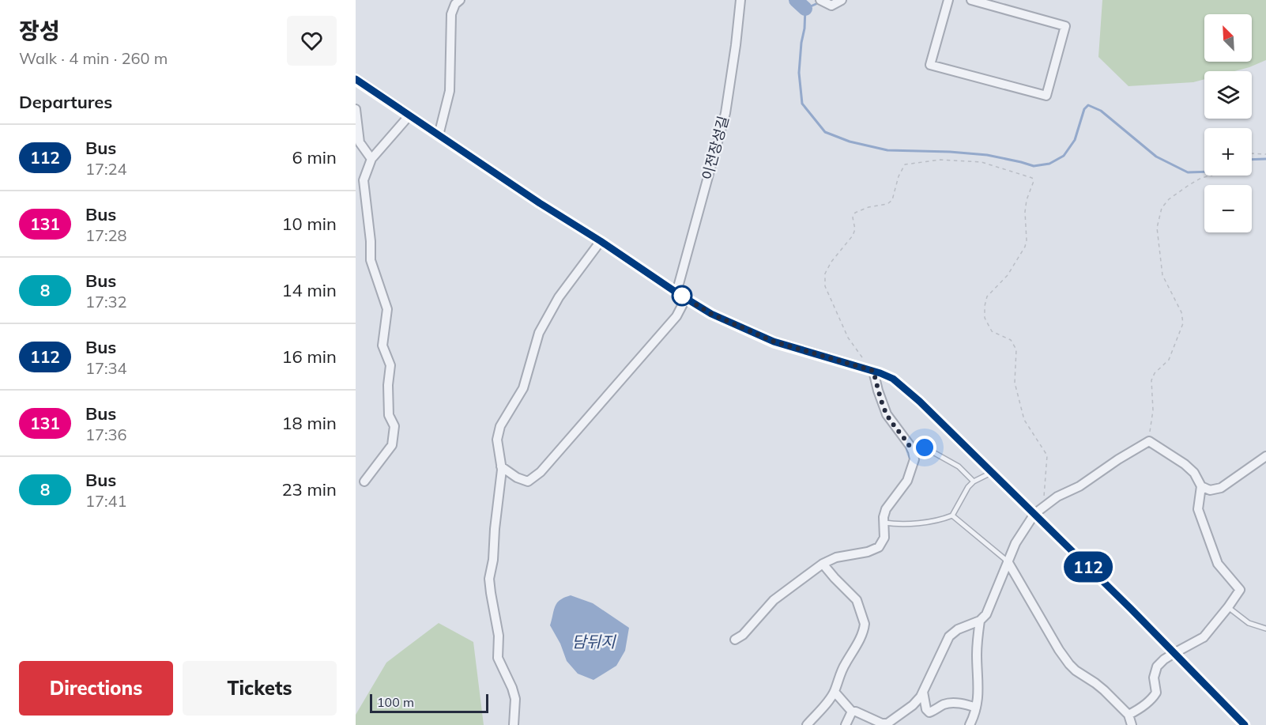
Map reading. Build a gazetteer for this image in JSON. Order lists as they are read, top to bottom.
{
  "streets": {
    "street": ["이전장성길"]
  },
  "water": ["담뒤지"],
  "lines": ["bus line 112"],
  "scale_bar": "100 m",
  "north": "top left",
  "page": {
    "heading": [
      ["장성", "Walk · 4 min · 260 m"],
      "Departures"
    ],
    "on_map": "112",
    "map_buttons": ["+", "−"],
    "list": [
      {
        "mark": "112",
        "name": "Bus",
        "note": "17:24",
        "value": "6 min"
      },
      {
        "mark": "131",
        "name": "Bus",
        "note": "17:28",
        "value": "10 min"
      },
      {
        "mark": "8",
        "name": "Bus",
        "note": "17:32",
        "value": "14 min"
      },
      {
        "mark": "112",
        "name": "Bus",
        "note": "17:34",
        "value": "16 min"
      },
      {
        "mark": "131",
        "name": "Bus",
        "note": "17:36",
        "value": "18 min"
      },
      {
        "mark": "8",
        "name": "Bus",
        "note": "17:41",
        "value": "23 min"
      }
    ],
    "buttons": ["Directions", "Tickets"],
    "scale": "100 m"
  }
}
